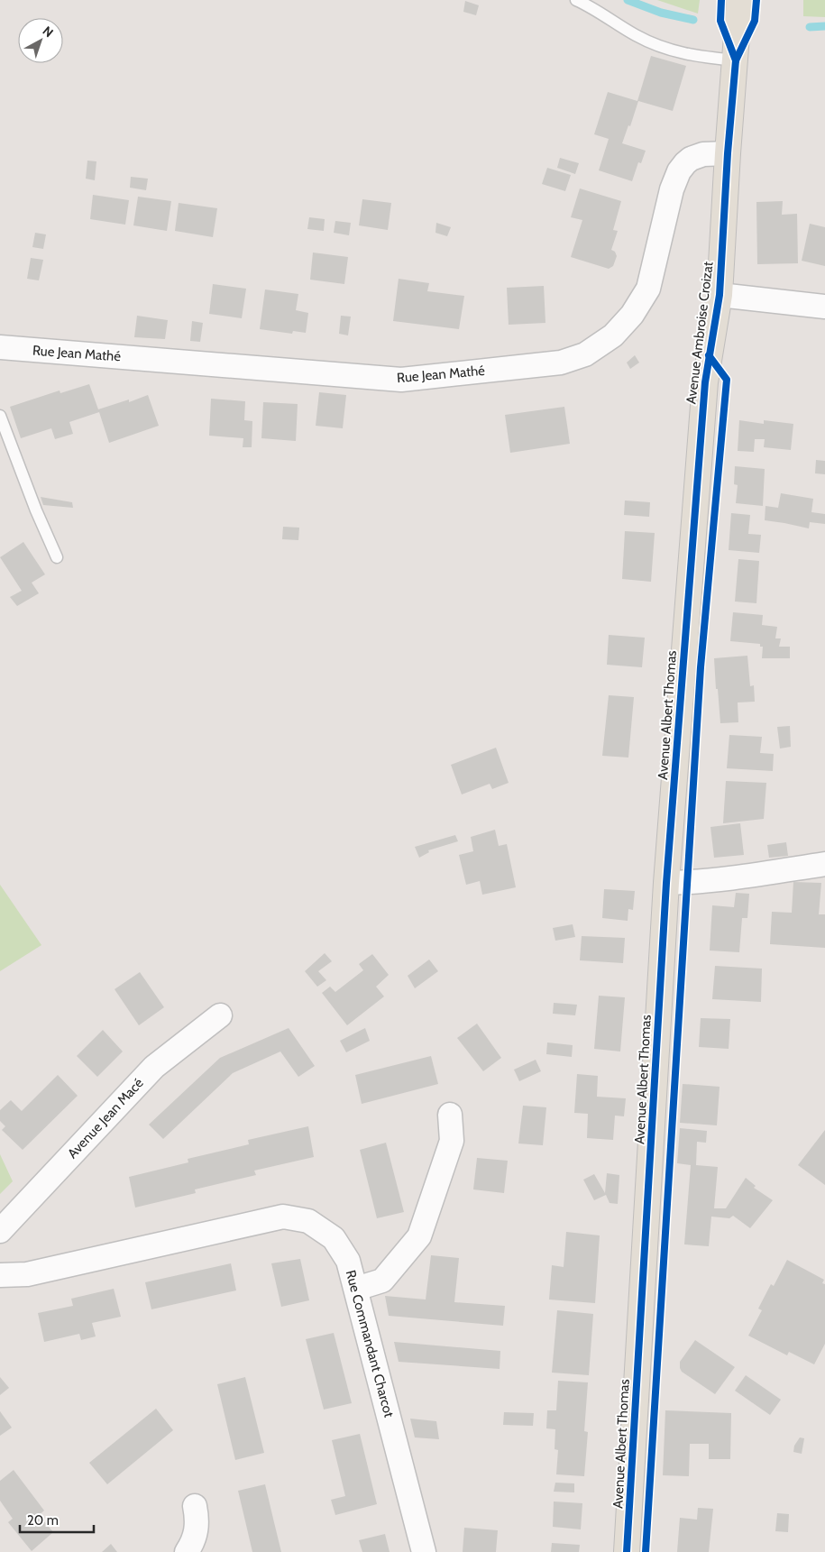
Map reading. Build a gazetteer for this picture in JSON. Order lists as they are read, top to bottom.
{
  "streets": {
    "main road": ["Avenue Ambroise Croizat", "Avenue Albert Thomas"],
    "street": ["Rue Jean Mathé", "Avenue Jean Macé", "Rue Commandant Charcot"]
  },
  "crossings": [
    ["Avenue Ambroise Croizat", "Rue Jean Mathé"],
    ["Avenue Ambroise Croizat", "Avenue Albert Thomas"]
  ],
  "scale_bar": "20 m",
  "north": "top right"
}
